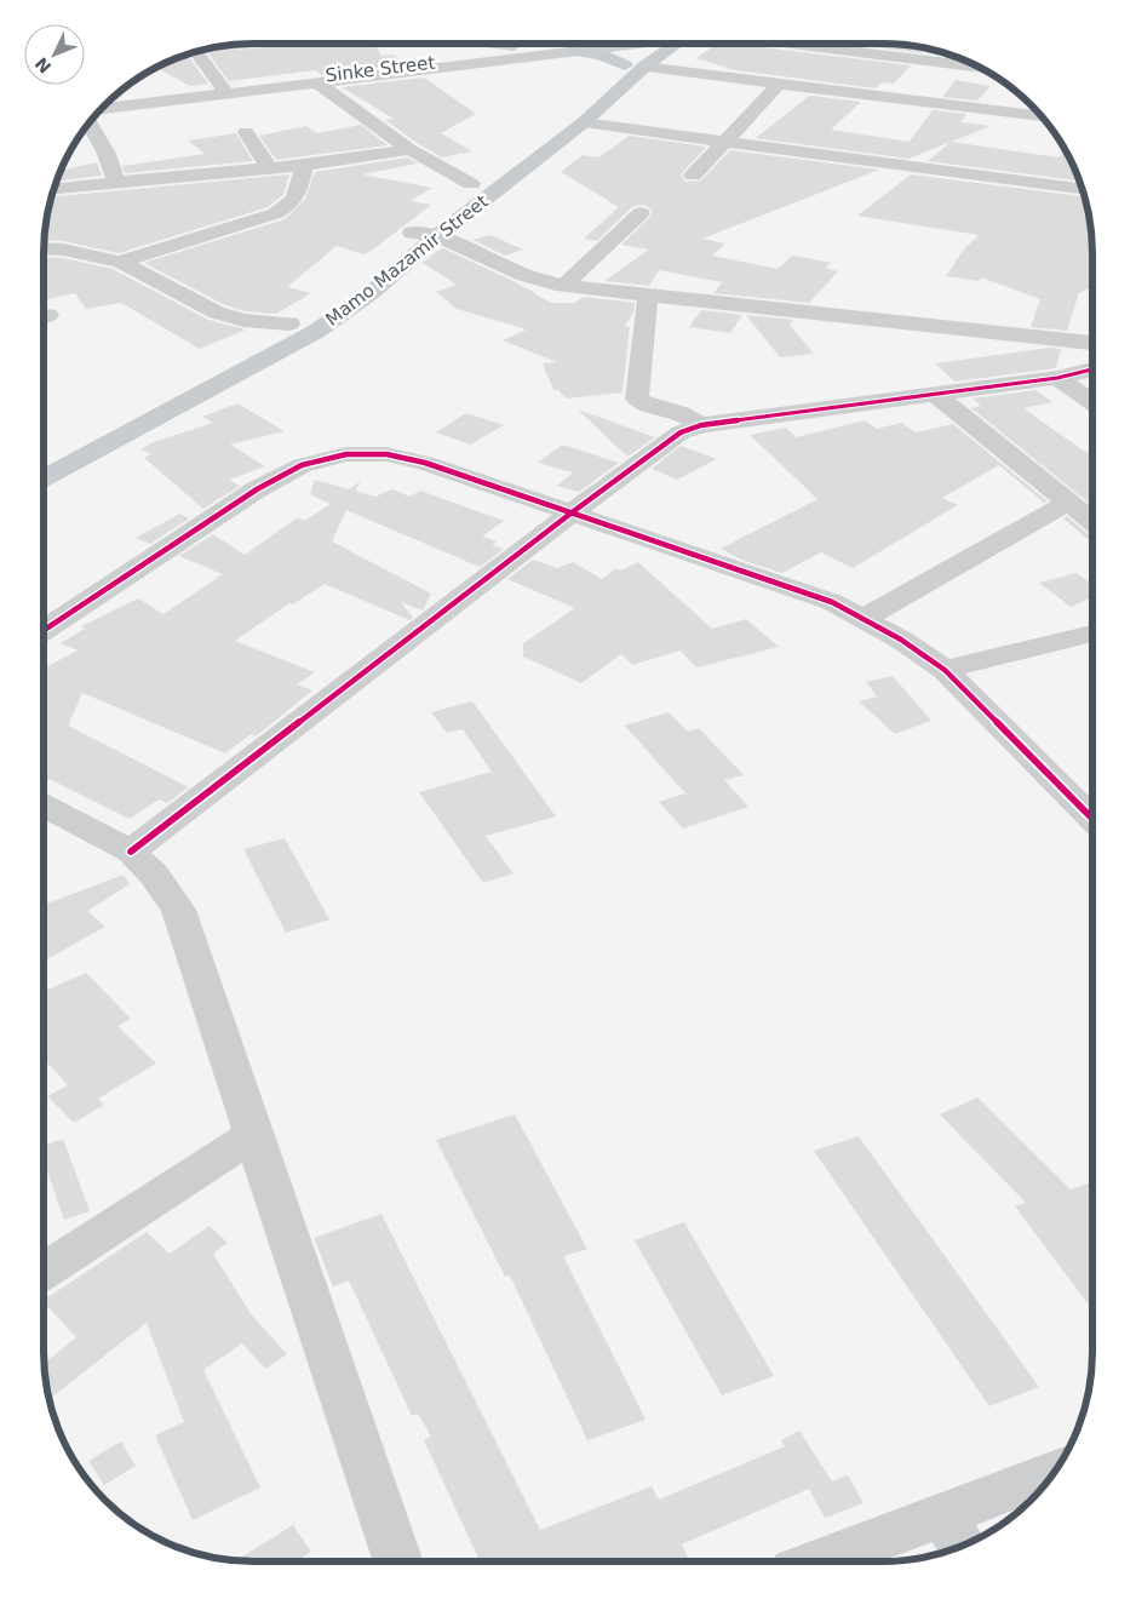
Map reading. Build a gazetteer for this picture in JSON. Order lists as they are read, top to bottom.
{
  "streets": {
    "main road": ["Mamo Mazamir Street"],
    "street": ["Sinke Street"]
  },
  "north": "bottom left"
}
